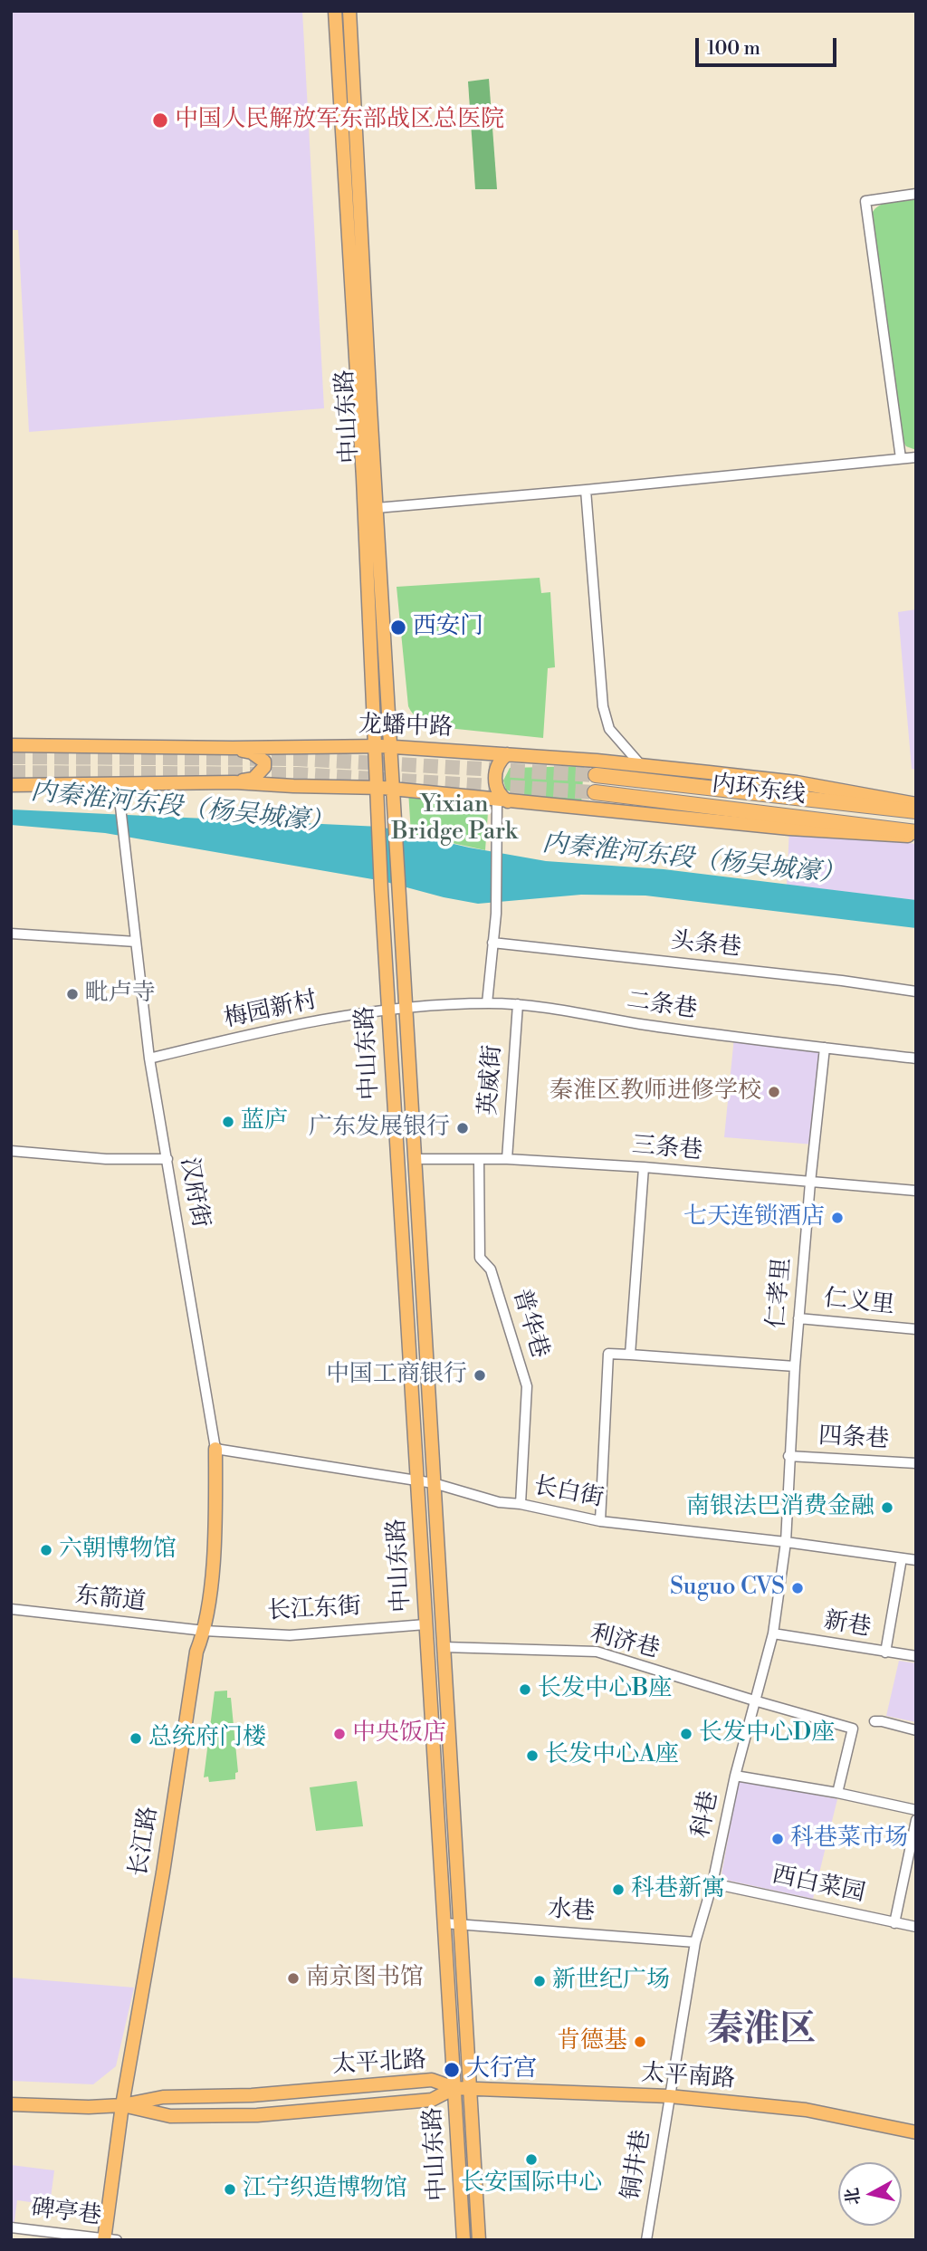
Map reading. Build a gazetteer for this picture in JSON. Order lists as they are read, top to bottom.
{
  "streets": {
    "highway": ["内环东线"],
    "main road": [
      "中山东路",
      "龙蟠中路",
      "长江路",
      "太平北路",
      "太平南路"
    ],
    "street": [
      "头条巷",
      "二条巷",
      "梅园新村",
      "英威街",
      "三条巷",
      "汉府街",
      "仁孝里",
      "仁义里",
      "普华巷",
      "四条巷",
      "长白街",
      "东箭道",
      "长江东街",
      "新巷",
      "利济巷",
      "科巷",
      "西白菜园",
      "水巷",
      "铜井巷",
      "碑亭巷"
    ]
  },
  "crossings": [
    ["中山东路", "龙蟠中路"],
    ["中山东路", "二条巷"],
    ["中山东路", "梅园新村"],
    ["中山东路", "三条巷"],
    ["中山东路", "长白街"],
    ["中山东路", "长江东街"],
    ["中山东路", "利济巷"],
    ["中山东路", "水巷"],
    ["中山东路", "太平北路"],
    ["中山东路", "太平南路"],
    ["二条巷", "梅园新村"],
    ["二条巷", "英威街"],
    ["二条巷", "仁孝里"],
    ["梅园新村", "汉府街"],
    ["英威街", "三条巷"],
    ["三条巷", "仁孝里"],
    ["三条巷", "普华巷"],
    ["汉府街", "长白街"],
    ["汉府街", "长江路"],
    ["仁孝里", "仁义里"],
    ["仁孝里", "四条巷"],
    ["仁孝里", "长白街"],
    ["仁孝里", "科巷"],
    ["普华巷", "长白街"],
    ["长白街", "科巷"],
    ["长白街", "长江路"],
    ["东箭道", "长江东街"],
    ["东箭道", "长江路"],
    ["长江东街", "长江路"],
    ["新巷", "科巷"],
    ["利济巷", "科巷"],
    ["科巷", "西白菜园"],
    ["科巷", "水巷"],
    ["科巷", "太平南路"],
    ["科巷", "铜井巷"],
    ["长江路", "太平北路"],
    ["长江路", "碑亭巷"],
    ["太平北路", "太平南路"],
    ["太平南路", "铜井巷"]
  ],
  "districts": ["秦淮区"],
  "water": ["内秦淮河东段（杨吴城濠）"],
  "parks": ["Yixian Bridge Park"],
  "places": [
    "中国人民解放军东部战区总医院",
    "西安门",
    "毗卢寺",
    "秦淮区教师进修学校",
    "蓝庐",
    "广东发展银行",
    "七天连锁酒店",
    "中国工商银行",
    "南银法巴消费金融",
    "六朝博物馆",
    "Suguo CVS",
    "长发中心B座",
    "中央饭店",
    "长发中心D座",
    "总统府门楼",
    "长发中心A座",
    "科巷菜市场",
    "科巷新寓",
    "南京图书馆",
    "新世纪广场",
    "肯德基",
    "大行宫",
    "长安国际中心",
    "江宁织造博物馆"
  ],
  "scale_bar": "100 m",
  "north": "left"
}
